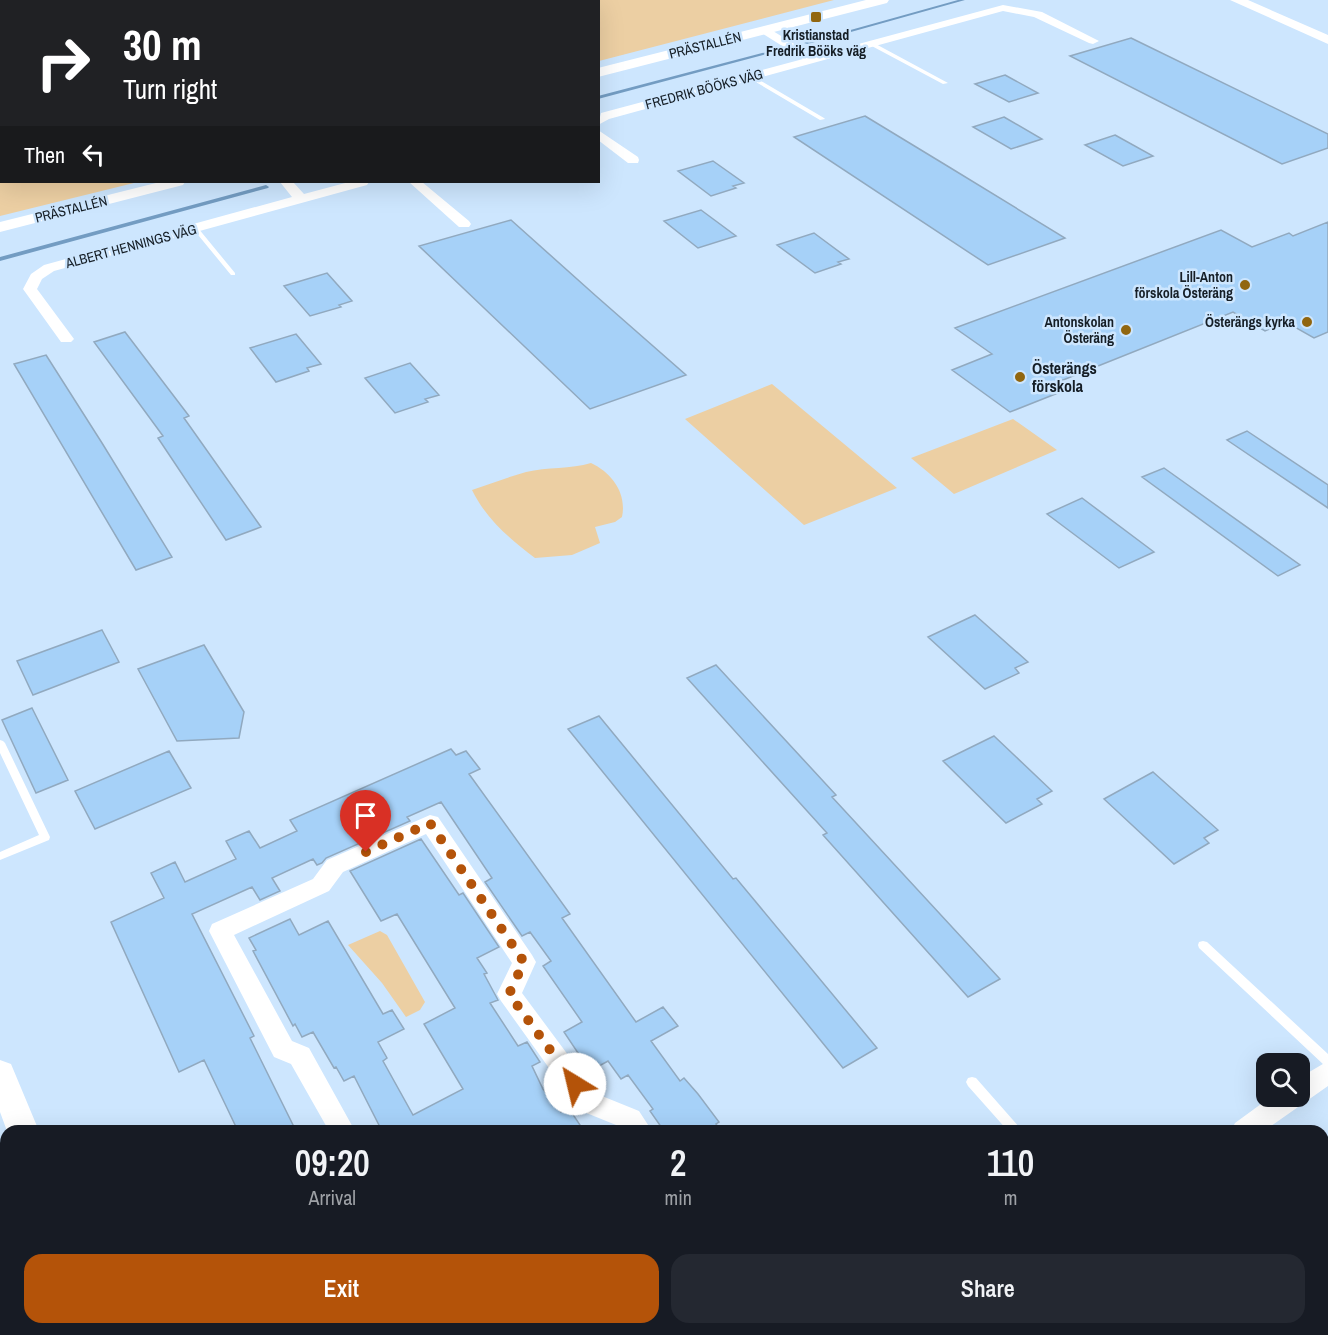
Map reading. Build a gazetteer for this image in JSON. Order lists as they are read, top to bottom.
{
  "streets": {
    "street": ["PRÄSTALLÉN", "FREDRIK BÖÖKS VÄG", "ALBERT HENNINGS VÄG"]
  },
  "places": {
    "transit": ["Kristianstad Fredrik Bööks väg"],
    "other": [
      "Lill-Anton förskola Österäng",
      "Österängs kyrka",
      "Antonskolan Österäng",
      "Österängs förskola"
    ]
  },
  "page": {
    "turn": ["30 m", "Turn right"],
    "then": "Then",
    "eta": [
      "09:20",
      "Arrival",
      "2",
      "min",
      "110",
      "m"
    ],
    "buttons": ["Exit", "Share"]
  }
}
